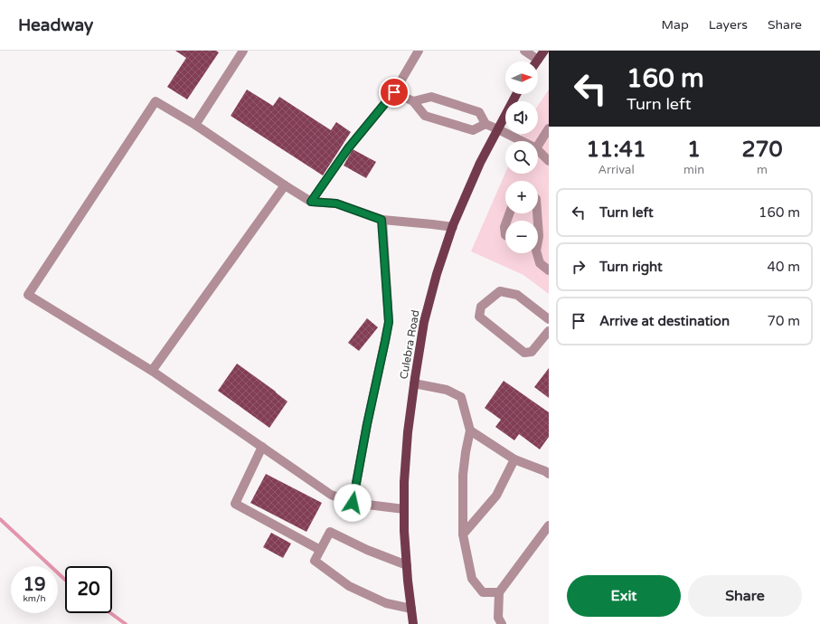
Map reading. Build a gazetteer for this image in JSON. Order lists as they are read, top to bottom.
{
  "streets": {
    "main road": ["Culebra Road"]
  },
  "north": "right",
  "page": {
    "header": "Headway",
    "nav": ["Map", "Layers", "Share"],
    "turn": ["160 m", "Turn left"],
    "map_buttons": ["+", "−"],
    "eta": [
      "11:41",
      "Arrival",
      "1",
      "min",
      "270",
      "m"
    ],
    "list": [
      {
        "name": "Turn left",
        "value": "160 m"
      },
      {
        "name": "Turn right",
        "value": "40 m"
      },
      {
        "name": "Arrive at destination",
        "value": "70 m"
      }
    ],
    "speed": "19 km/h",
    "limit": "20",
    "buttons": ["Exit", "Share"]
  }
}
